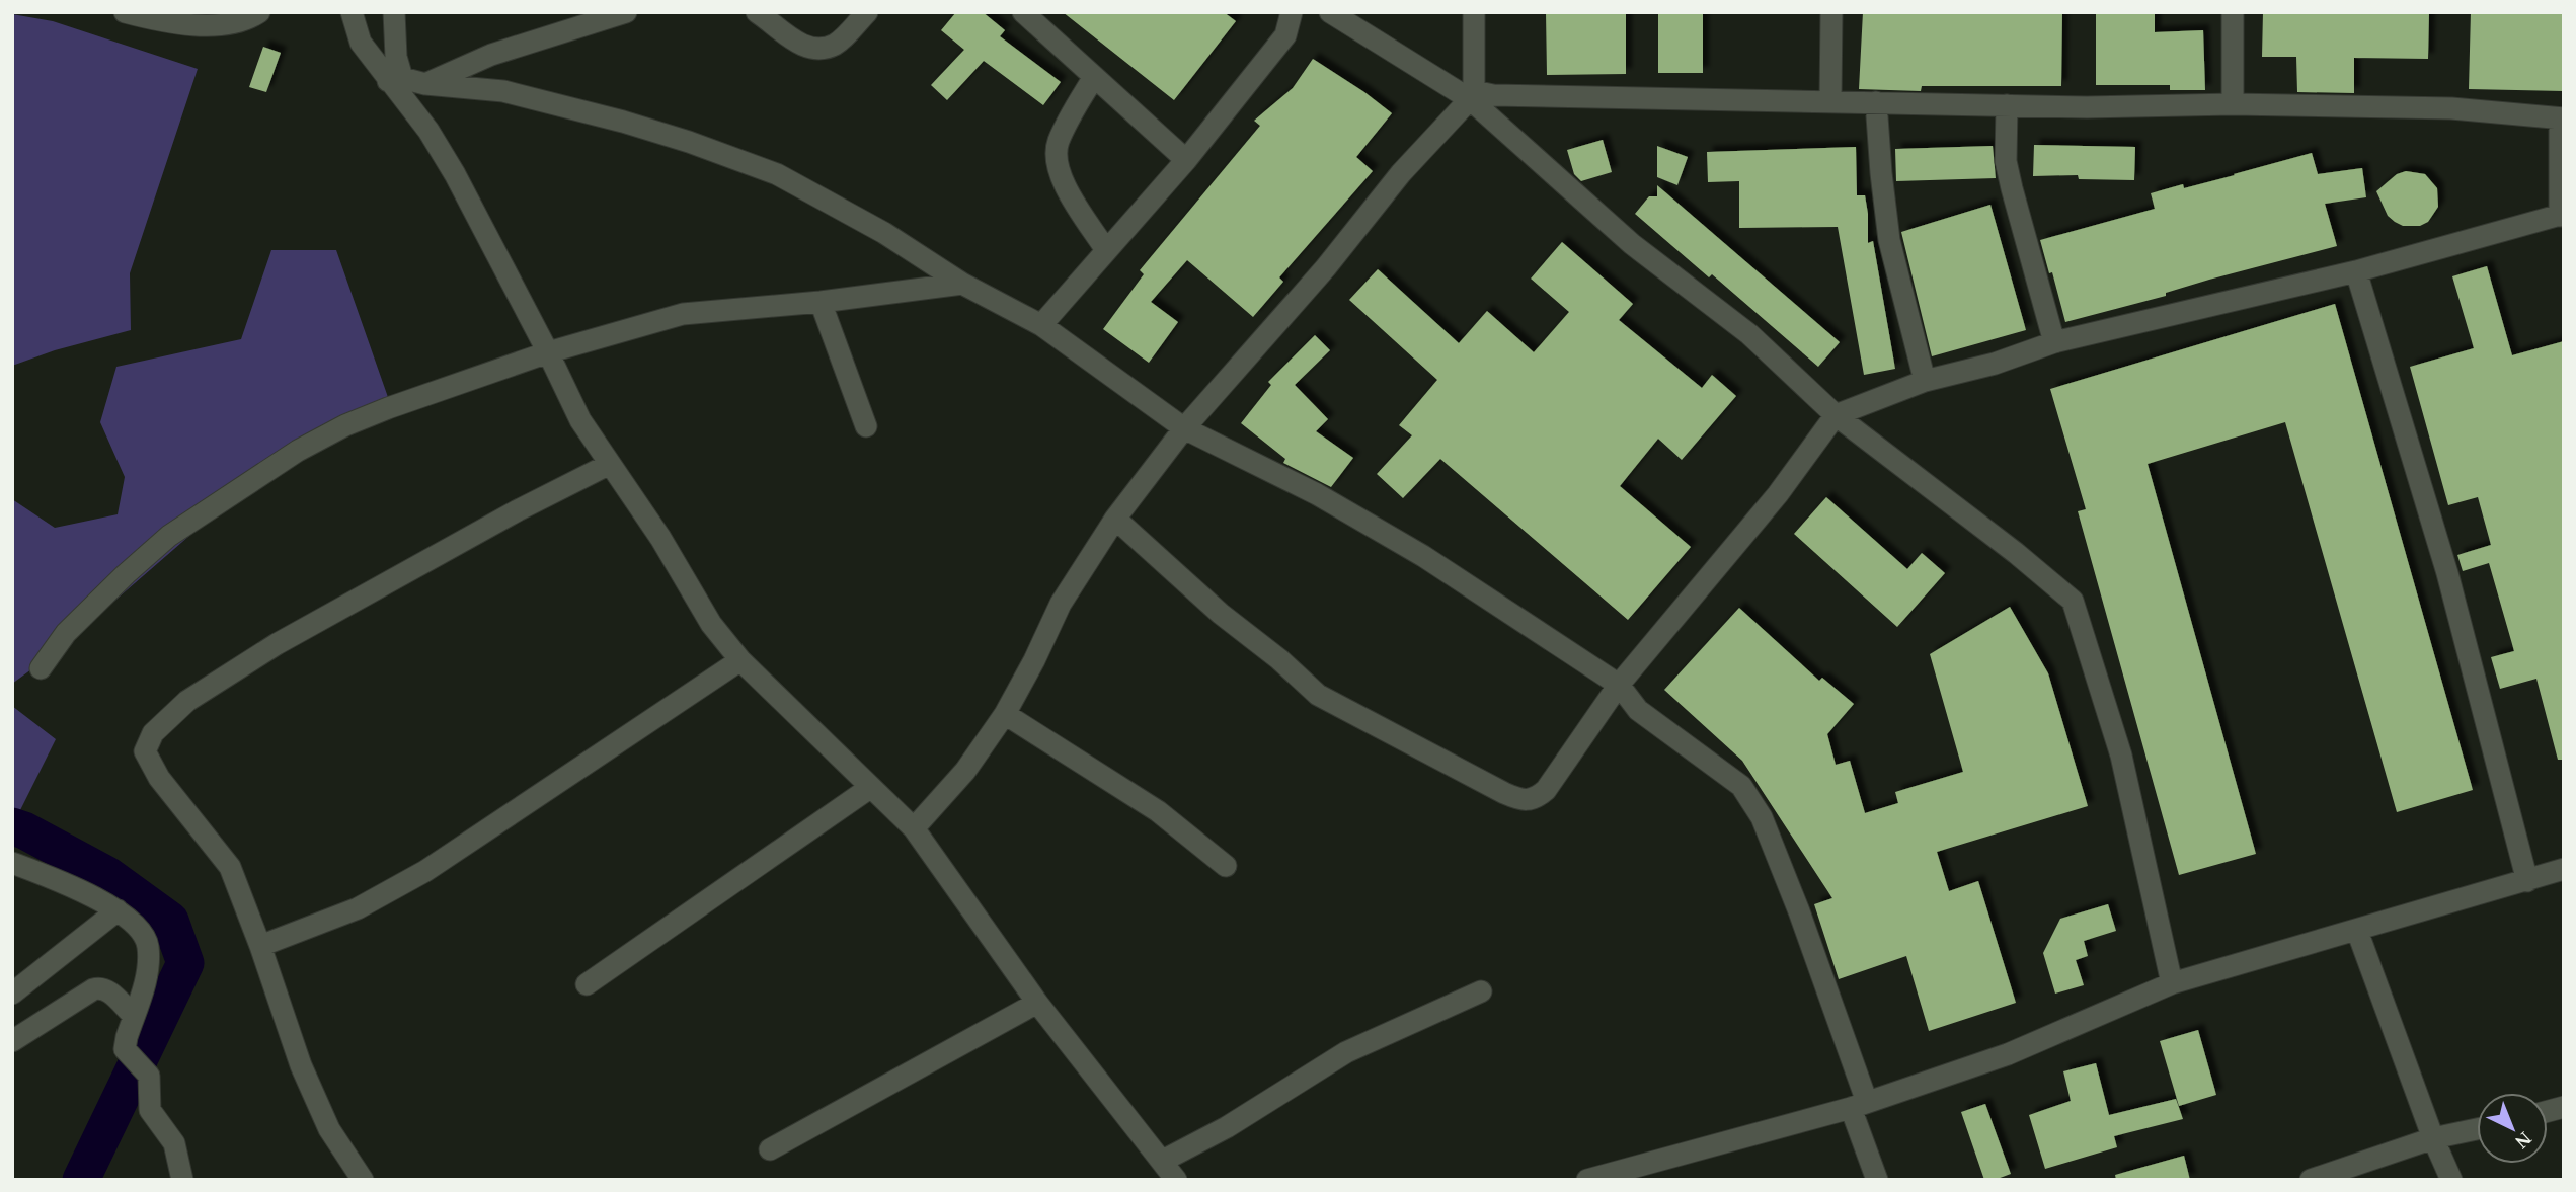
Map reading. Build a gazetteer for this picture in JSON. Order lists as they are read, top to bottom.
{
  "north": "bottom right"
}
